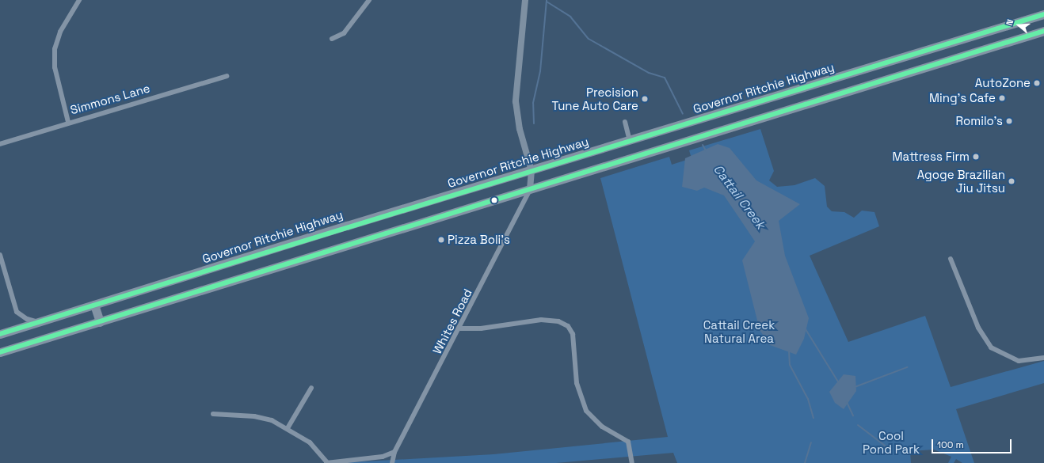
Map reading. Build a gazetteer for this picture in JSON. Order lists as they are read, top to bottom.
{
  "streets": {
    "highway": ["Governor Ritchie Highway"],
    "street": ["Simmons Lane", "Whites Road"]
  },
  "water": ["Cattail Creek"],
  "parks": ["Cattail Creek Natural Area", "Cool Pond Park"],
  "places": [
    "AutoZone",
    "Ming's Cafe",
    "Precision Tune Auto Care",
    "Romilo's",
    "Mattress Firm",
    "Agoge Brazilian Jiu Jitsu",
    "Pizza Boli's"
  ],
  "scale_bar": "100 m",
  "north": "left"
}
